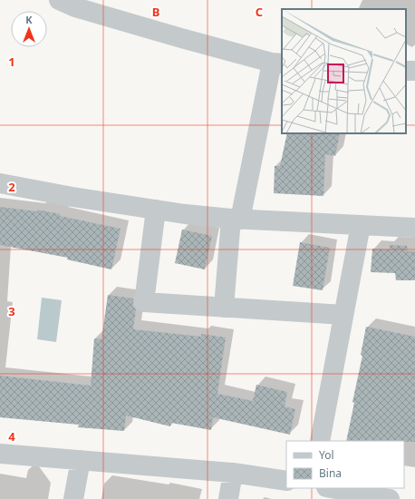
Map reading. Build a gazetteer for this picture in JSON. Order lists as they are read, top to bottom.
{
  "legend": ["Yol", "Bina"],
  "north": "top",
  "grid": {
    "columns": ["B", "C"],
    "rows": [
      "1",
      "2",
      "3",
      "4"
    ]
  }
}
